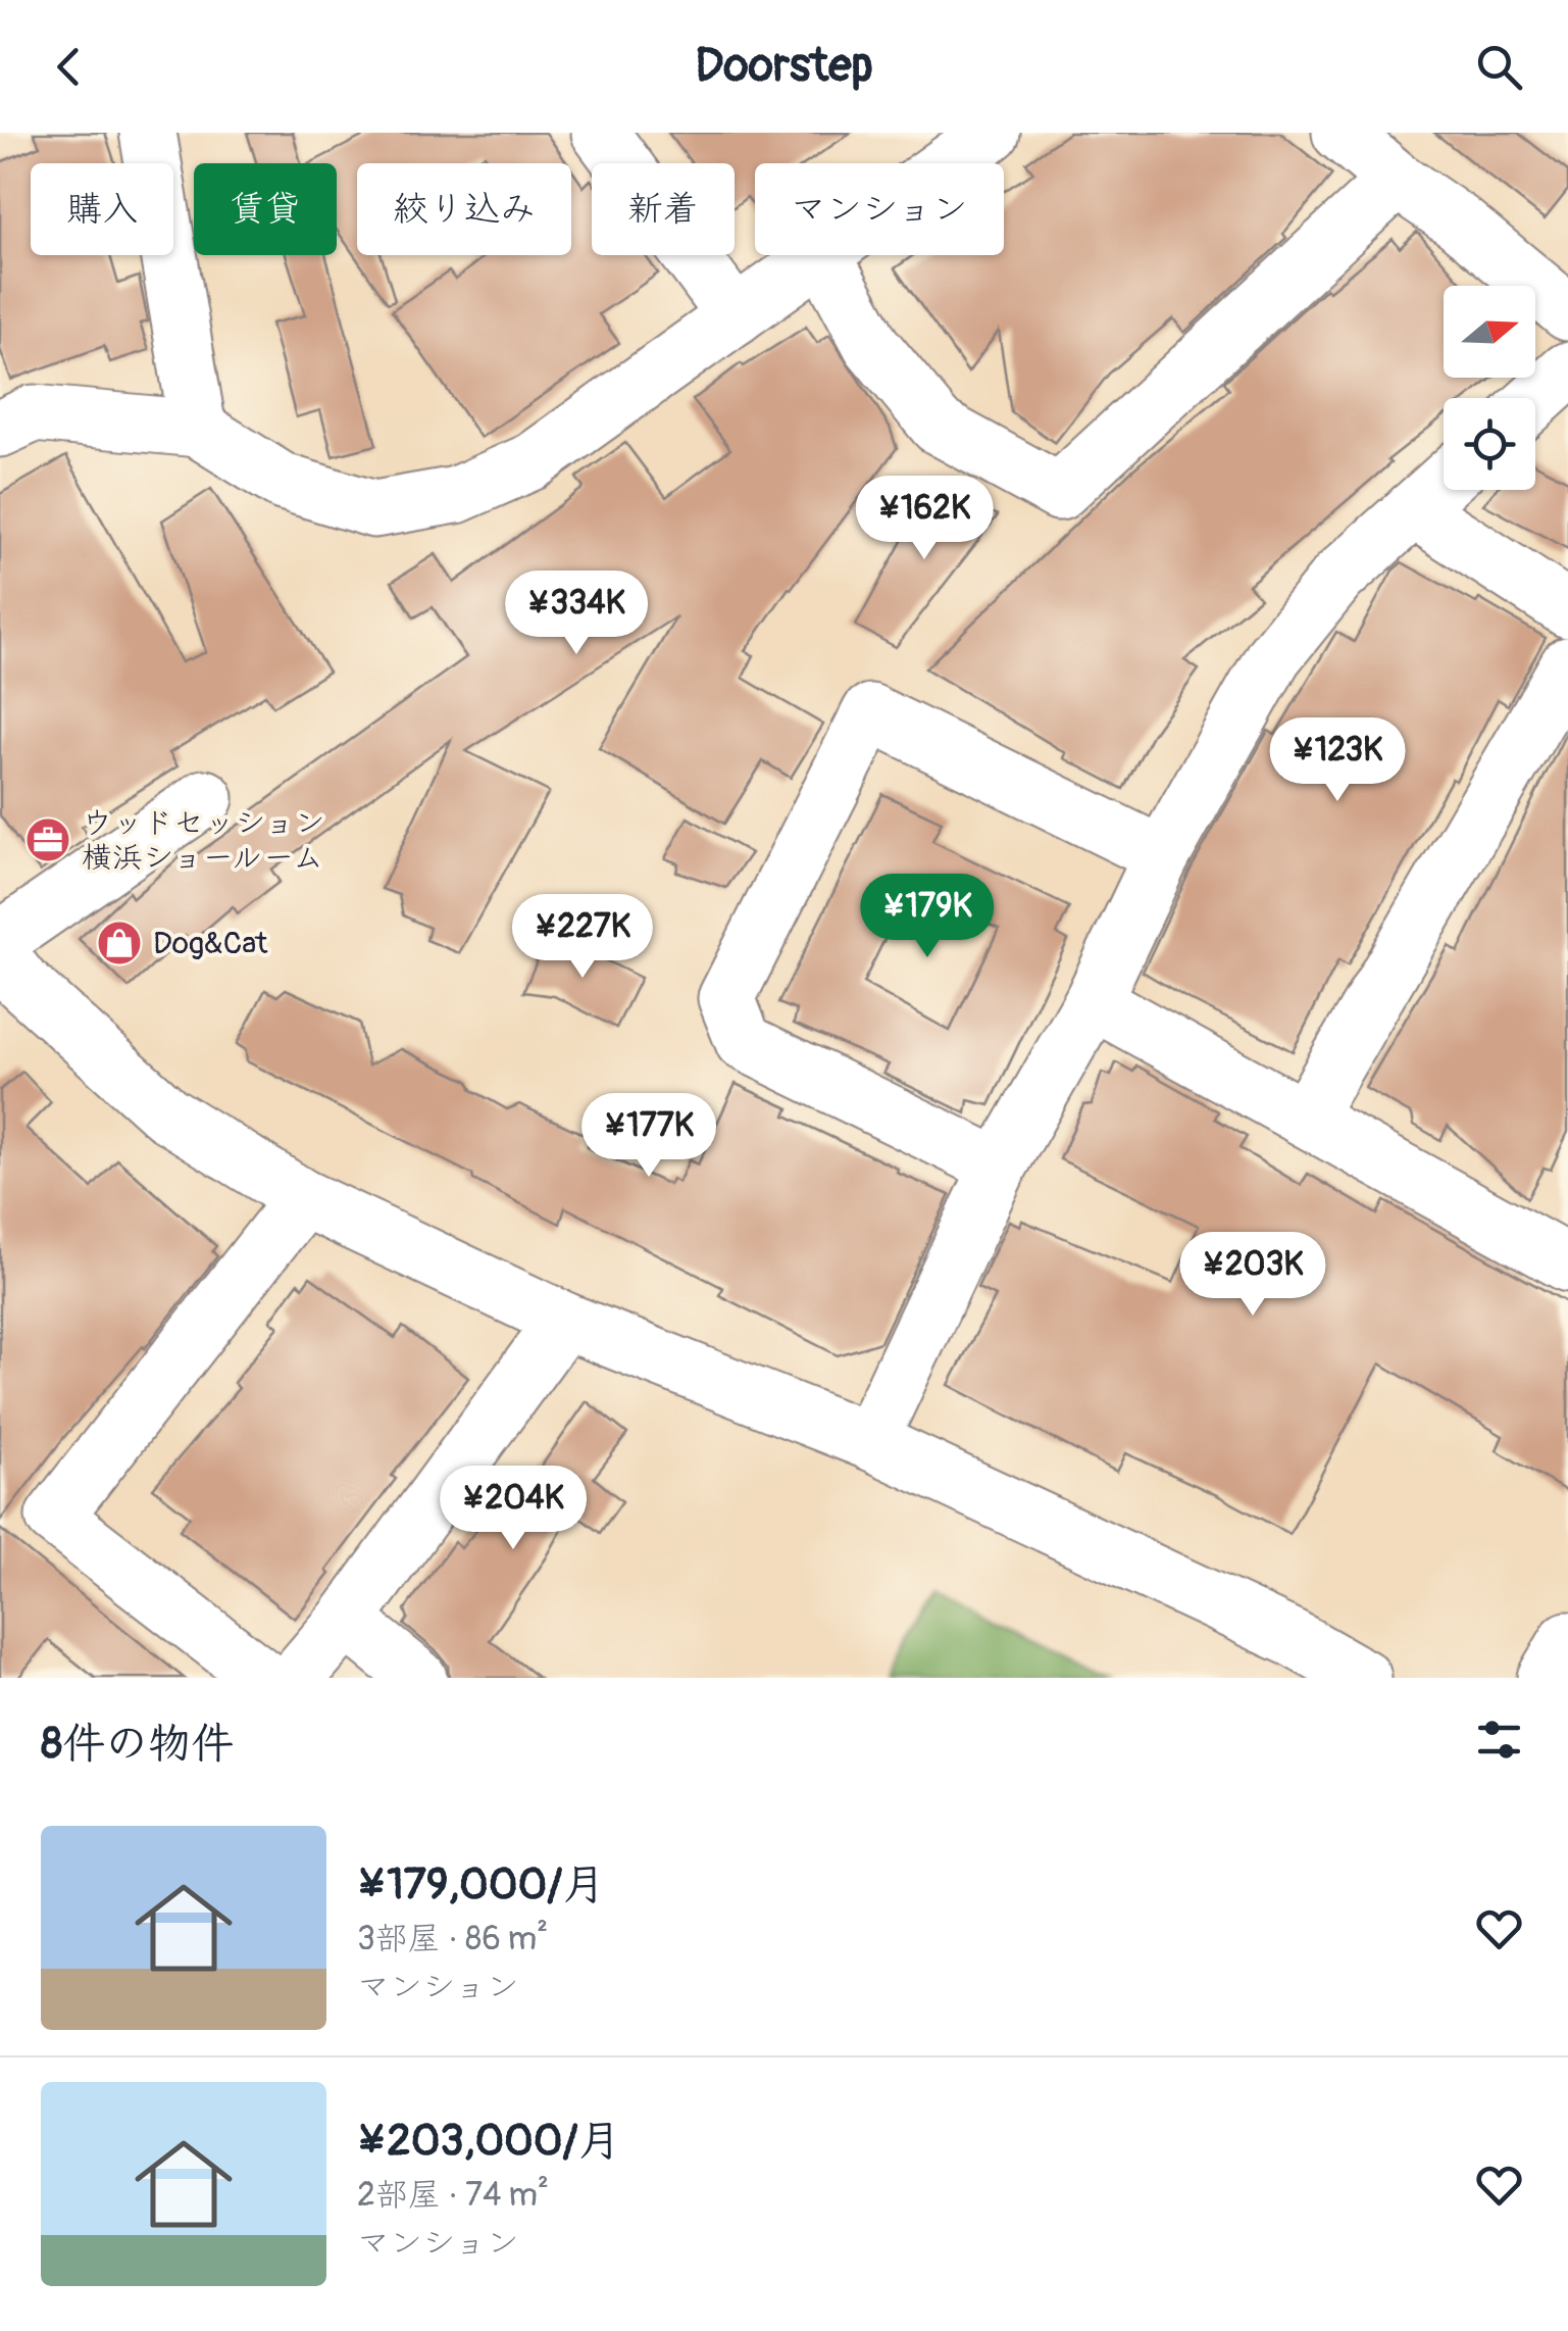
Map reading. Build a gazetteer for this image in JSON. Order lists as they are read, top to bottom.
{
  "places": {
    "office": ["ウッドセッション 横浜ショールーム"],
    "shop": ["Dog&Cat"]
  },
  "north": "right",
  "page": {
    "header": "Doorstep",
    "chip": [
      "購入",
      "賃貸",
      "絞り込み",
      "新着",
      "マンション"
    ],
    "price": [
      "¥162K",
      "¥334K",
      "¥123K",
      "¥179K",
      "¥227K",
      "¥177K",
      "¥203K",
      "¥204K"
    ],
    "heading": "8件の物件",
    "list": [
      {
        "name": "¥179,000/月",
        "note": "3部屋 · 86 m² · マンション"
      },
      {
        "name": "¥203,000/月",
        "note": "2部屋 · 74 m² · マンション"
      }
    ]
  }
}
